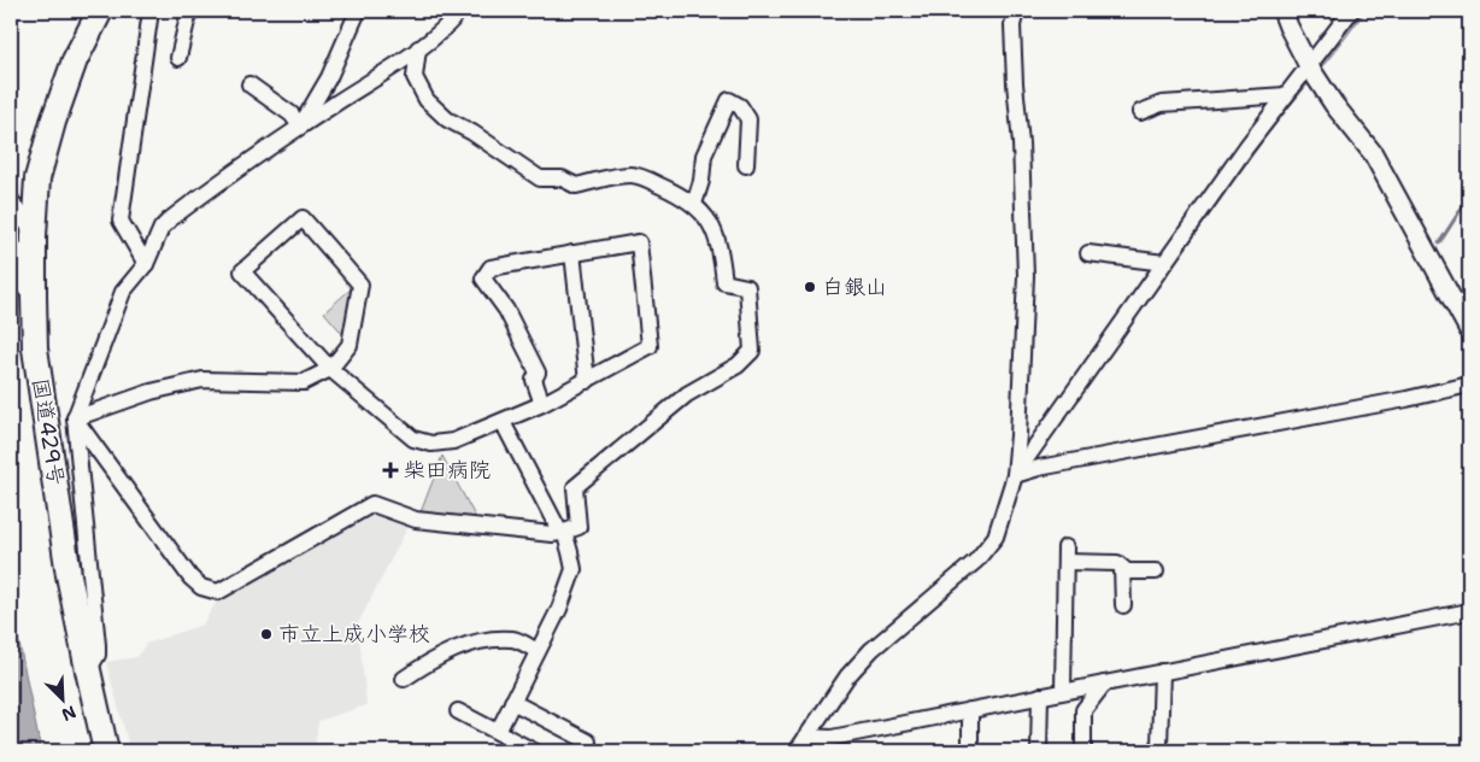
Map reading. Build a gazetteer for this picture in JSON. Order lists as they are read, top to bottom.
{
  "streets": {
    "highway": ["国道429号"]
  },
  "places": {
    "other": ["白銀山", "市立上成小学校"],
    "health": ["柴田病院"]
  },
  "north": "bottom right"
}
